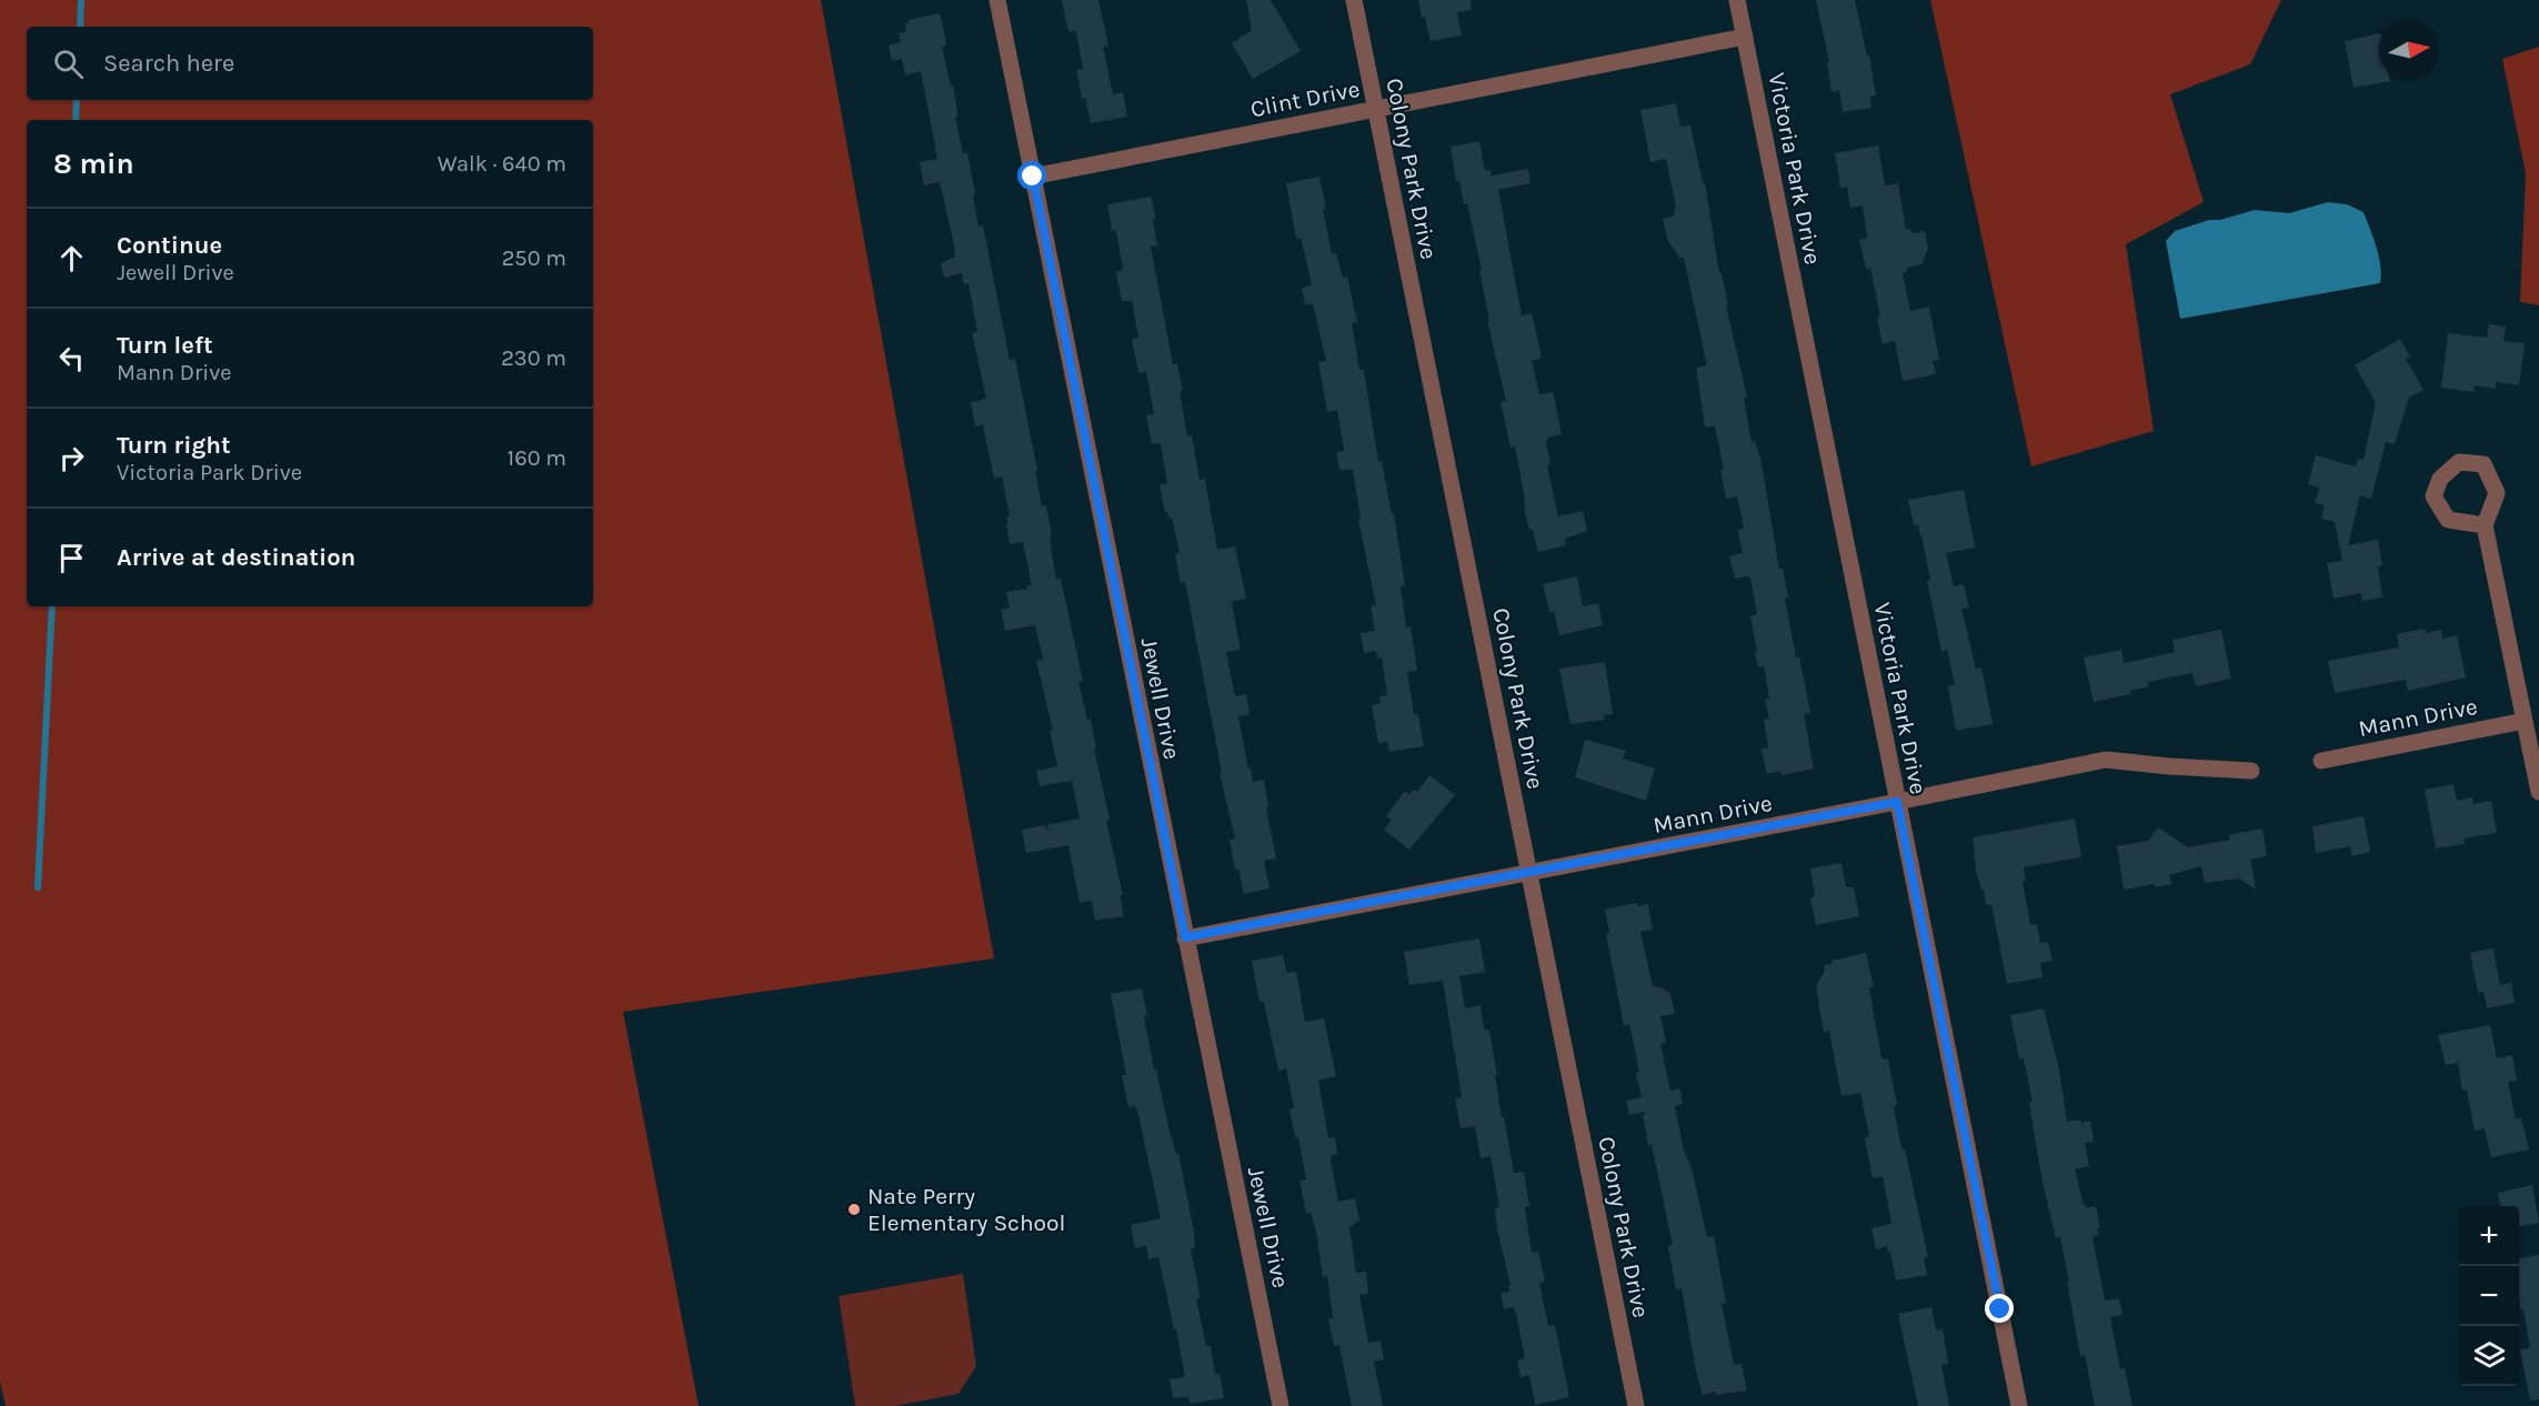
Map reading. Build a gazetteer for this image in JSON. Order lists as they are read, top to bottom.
{
  "streets": {
    "street": [
      "Clint Drive",
      "Colony Park Drive",
      "Victoria Park Drive",
      "Jewell Drive",
      "Mann Drive"
    ]
  },
  "crossings": [
    ["Clint Drive", "Colony Park Drive"],
    ["Clint Drive", "Victoria Park Drive"],
    ["Clint Drive", "Jewell Drive"],
    ["Colony Park Drive", "Mann Drive"],
    ["Victoria Park Drive", "Mann Drive"],
    ["Jewell Drive", "Mann Drive"]
  ],
  "places": ["Nate Perry Elementary School"],
  "north": "right",
  "page": {
    "search": "Search here",
    "heading": ["8 min", "Walk · 640 m"],
    "list": [
      ["Continue", "Jewell Drive", "250 m"],
      ["Turn left", "Mann Drive", "230 m"],
      ["Turn right", "Victoria Park Drive", "160 m"],
      "Arrive at destination"
    ],
    "map_buttons": ["+", "−"]
  }
}
